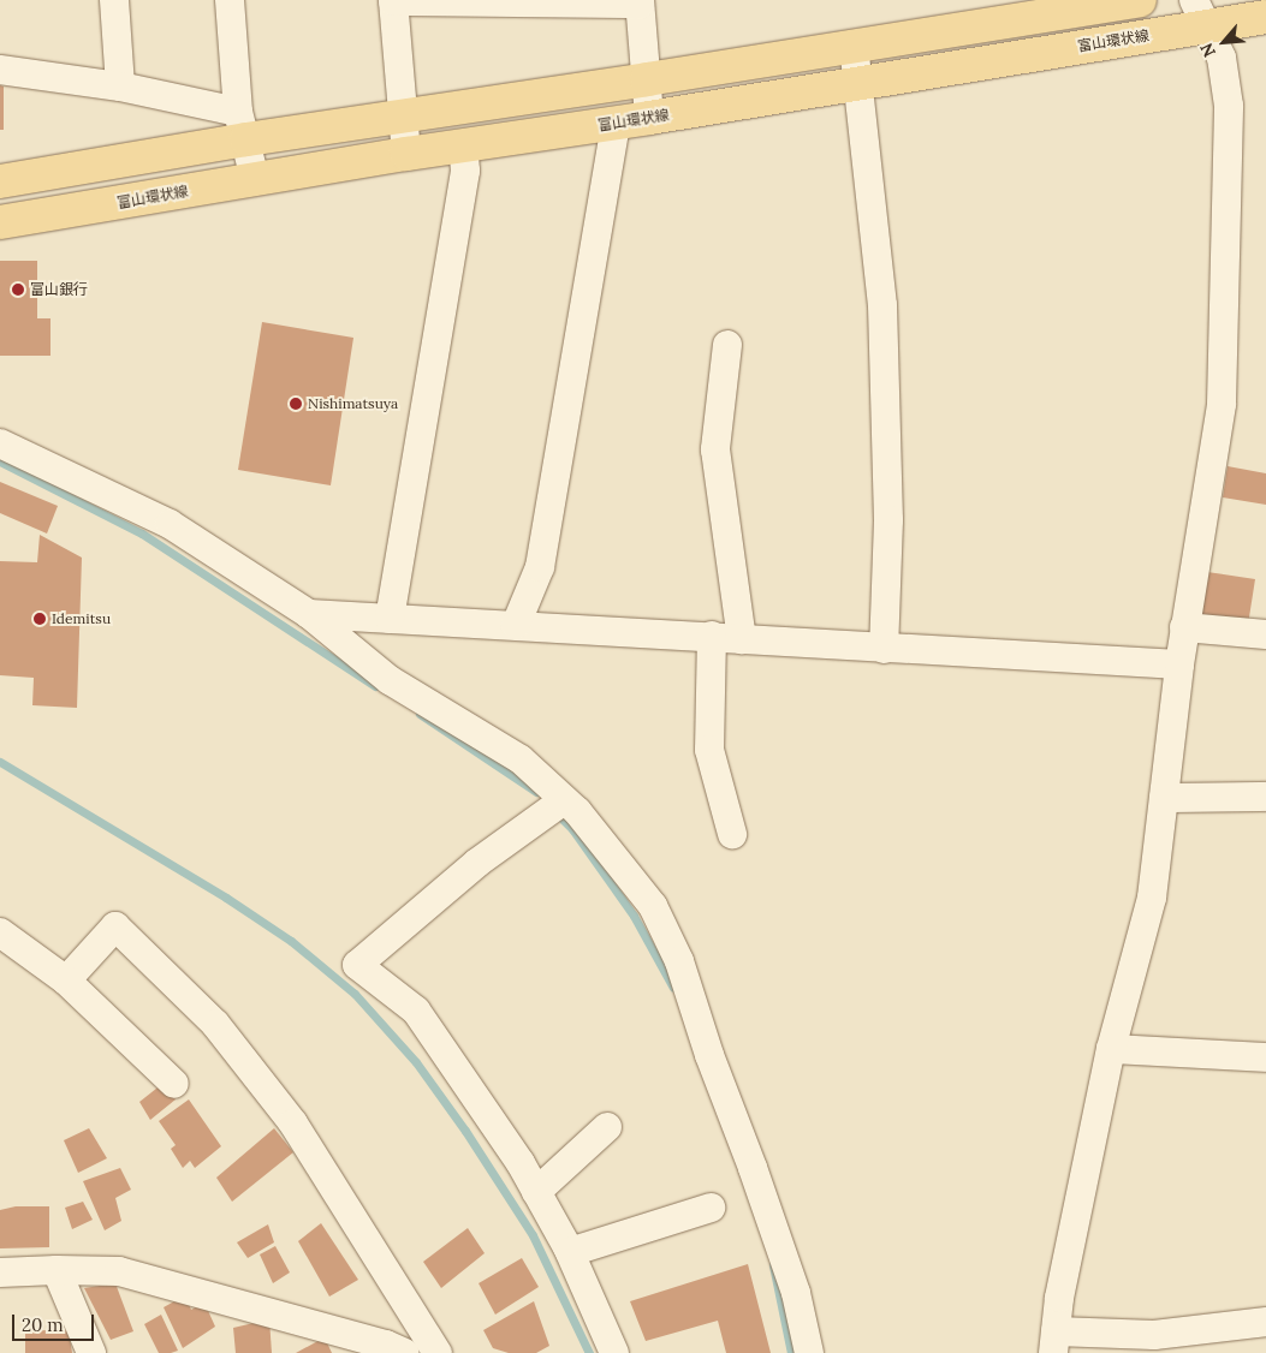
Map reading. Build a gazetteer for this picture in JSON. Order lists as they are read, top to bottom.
{
  "streets": {
    "main road": ["富山環状線"]
  },
  "places": ["富山銀行", "Nishimatsuya", "Idemitsu"],
  "scale_bar": "20 m",
  "north": "bottom left"
}
